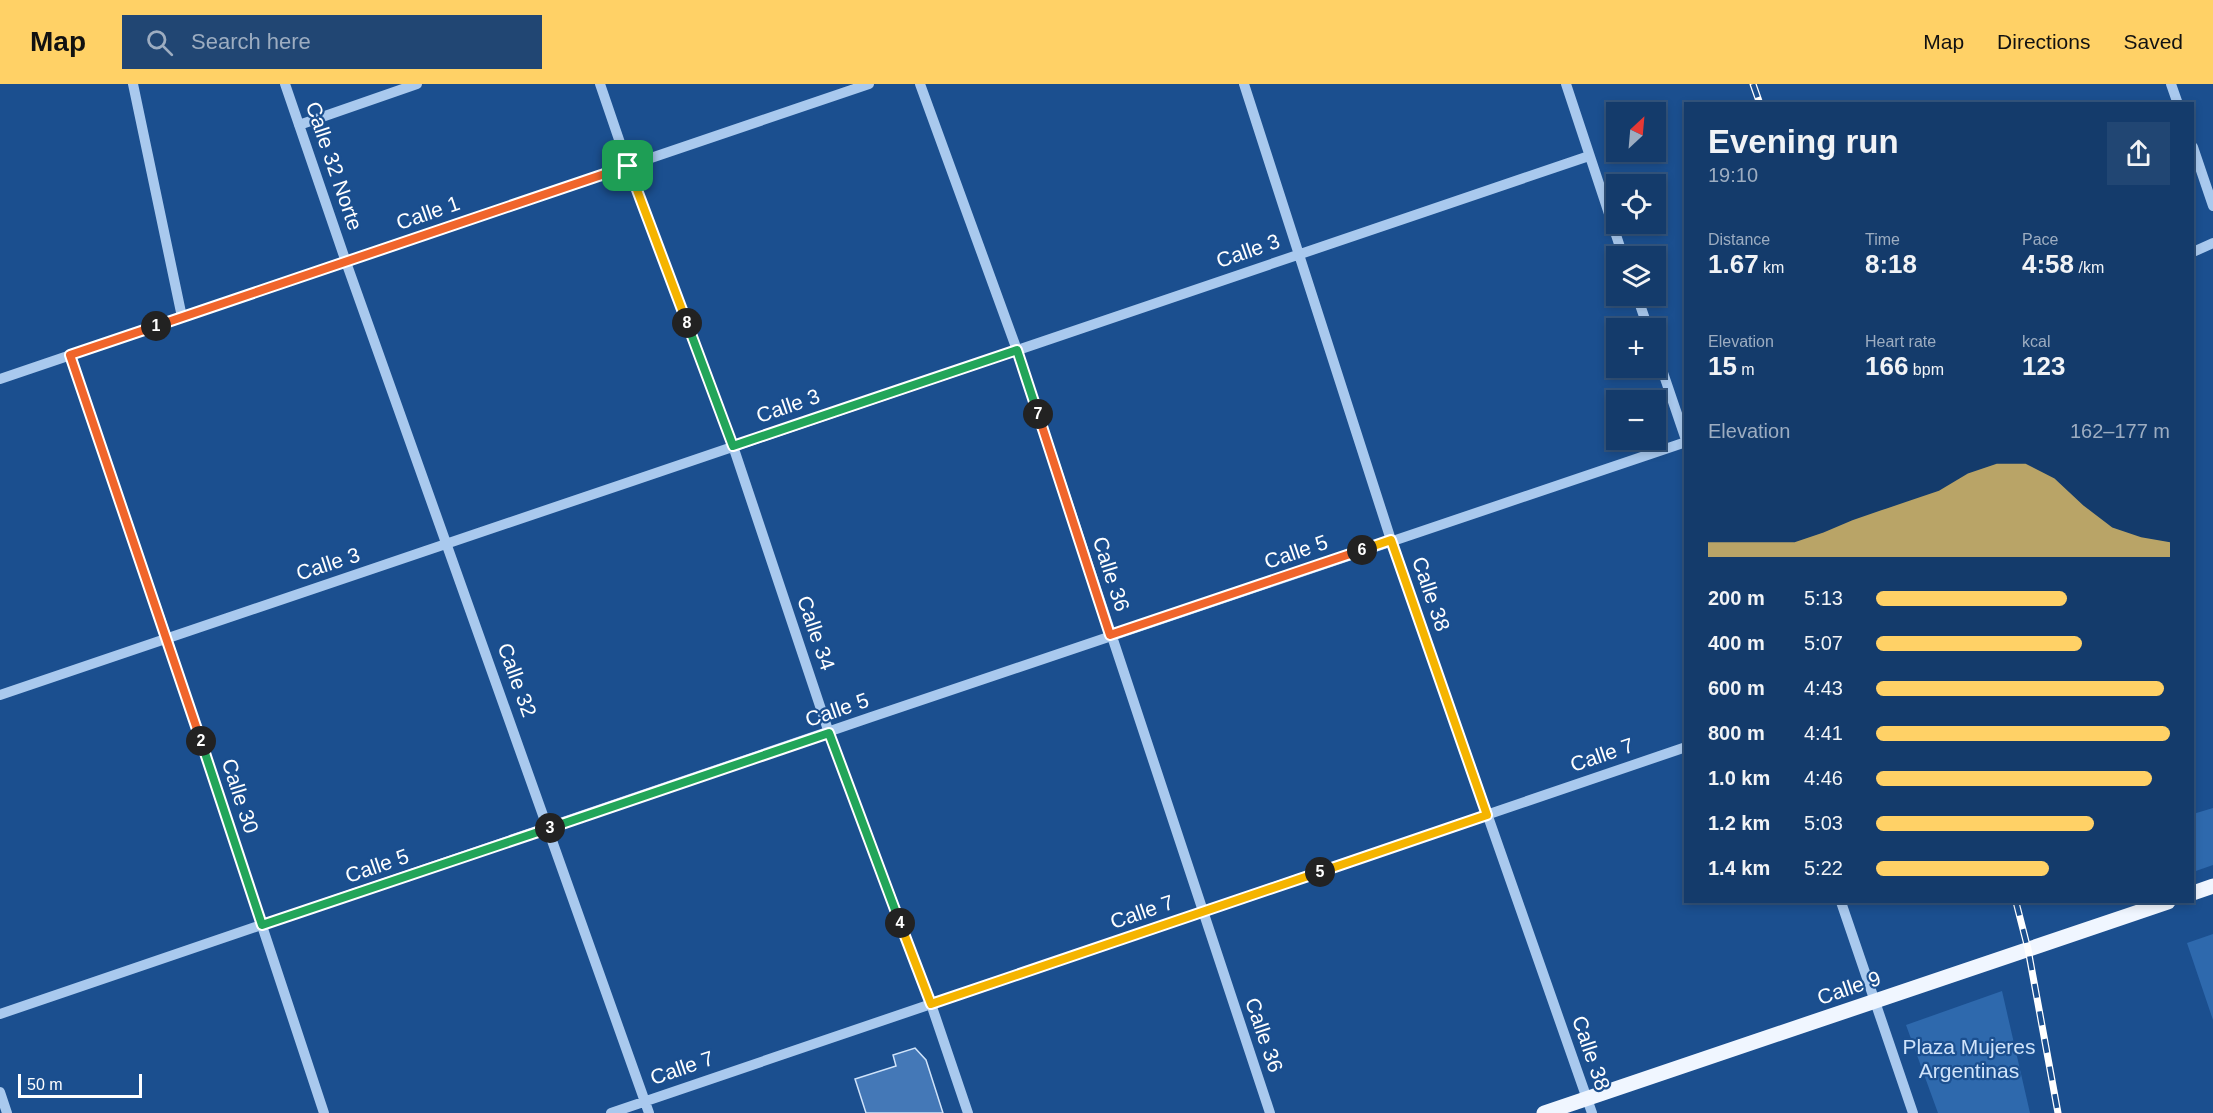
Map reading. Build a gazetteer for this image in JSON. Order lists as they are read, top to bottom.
{
  "streets": {
    "main road": ["Calle 9"],
    "street": [
      "Calle 32 Norte",
      "Calle 1",
      "Calle 3",
      "Calle 5",
      "Calle 36",
      "Calle 38",
      "Calle 34",
      "Calle 32",
      "Calle 7",
      "Calle 30"
    ]
  },
  "crossings": [
    ["Calle 32 Norte", "Calle 1"],
    ["Calle 32 Norte", "Calle 32"],
    ["Calle 1", "Calle 34"],
    ["Calle 1", "Calle 32"],
    ["Calle 1", "Calle 30"],
    ["Calle 3", "Calle 36"],
    ["Calle 3", "Calle 38"],
    ["Calle 3", "Calle 34"],
    ["Calle 3", "Calle 32"],
    ["Calle 3", "Calle 30"],
    ["Calle 5", "Calle 36"],
    ["Calle 5", "Calle 38"],
    ["Calle 5", "Calle 34"],
    ["Calle 5", "Calle 32"],
    ["Calle 5", "Calle 30"],
    ["Calle 36", "Calle 7"],
    ["Calle 38", "Calle 7"],
    ["Calle 38", "Calle 9"],
    ["Calle 34", "Calle 7"],
    ["Calle 32", "Calle 7"]
  ],
  "parks": ["Plaza Mujeres Argentinas"],
  "scale_bar": "50 m",
  "north": "top right",
  "page": {
    "header": "Map",
    "search": "Search here",
    "nav": ["Map", "Directions", "Saved"],
    "map_buttons": ["+", "−"],
    "heading": ["Evening run", "19:10"],
    "stats": [
      ["Distance", "1.67 km"],
      ["Time", "8:18"],
      ["Pace", "4:58 /km"],
      ["Elevation", "15 m"],
      ["Heart rate", "166 bpm"],
      ["kcal", "123"]
    ],
    "pins": [
      "8",
      "1",
      "7",
      "6",
      "2",
      "3",
      "5",
      "4"
    ],
    "chart": ["Elevation", "162–177 m"],
    "list": [
      {
        "name": "200 m",
        "note": "5:13"
      },
      {
        "name": "400 m",
        "note": "5:07"
      },
      {
        "name": "600 m",
        "note": "4:43"
      },
      {
        "name": "800 m",
        "note": "4:41"
      },
      {
        "name": "1.0 km",
        "note": "4:46"
      },
      {
        "name": "1.2 km",
        "note": "5:03"
      },
      {
        "name": "1.4 km",
        "note": "5:22"
      }
    ],
    "scale": "50 m"
  }
}
